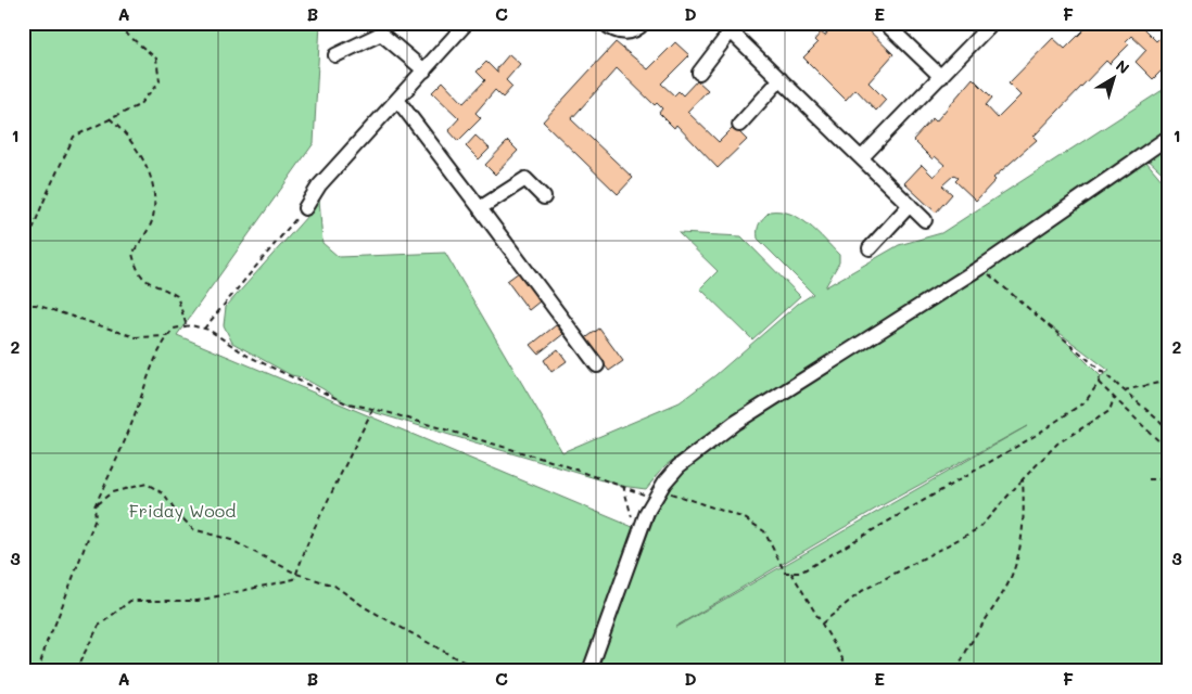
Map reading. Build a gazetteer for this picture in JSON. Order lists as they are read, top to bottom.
{
  "parks": ["Friday Wood"],
  "north": "top right",
  "grid": {
    "columns": [
      "A",
      "B",
      "C",
      "D",
      "E",
      "F"
    ],
    "rows": ["1", "2", "3"]
  }
}
